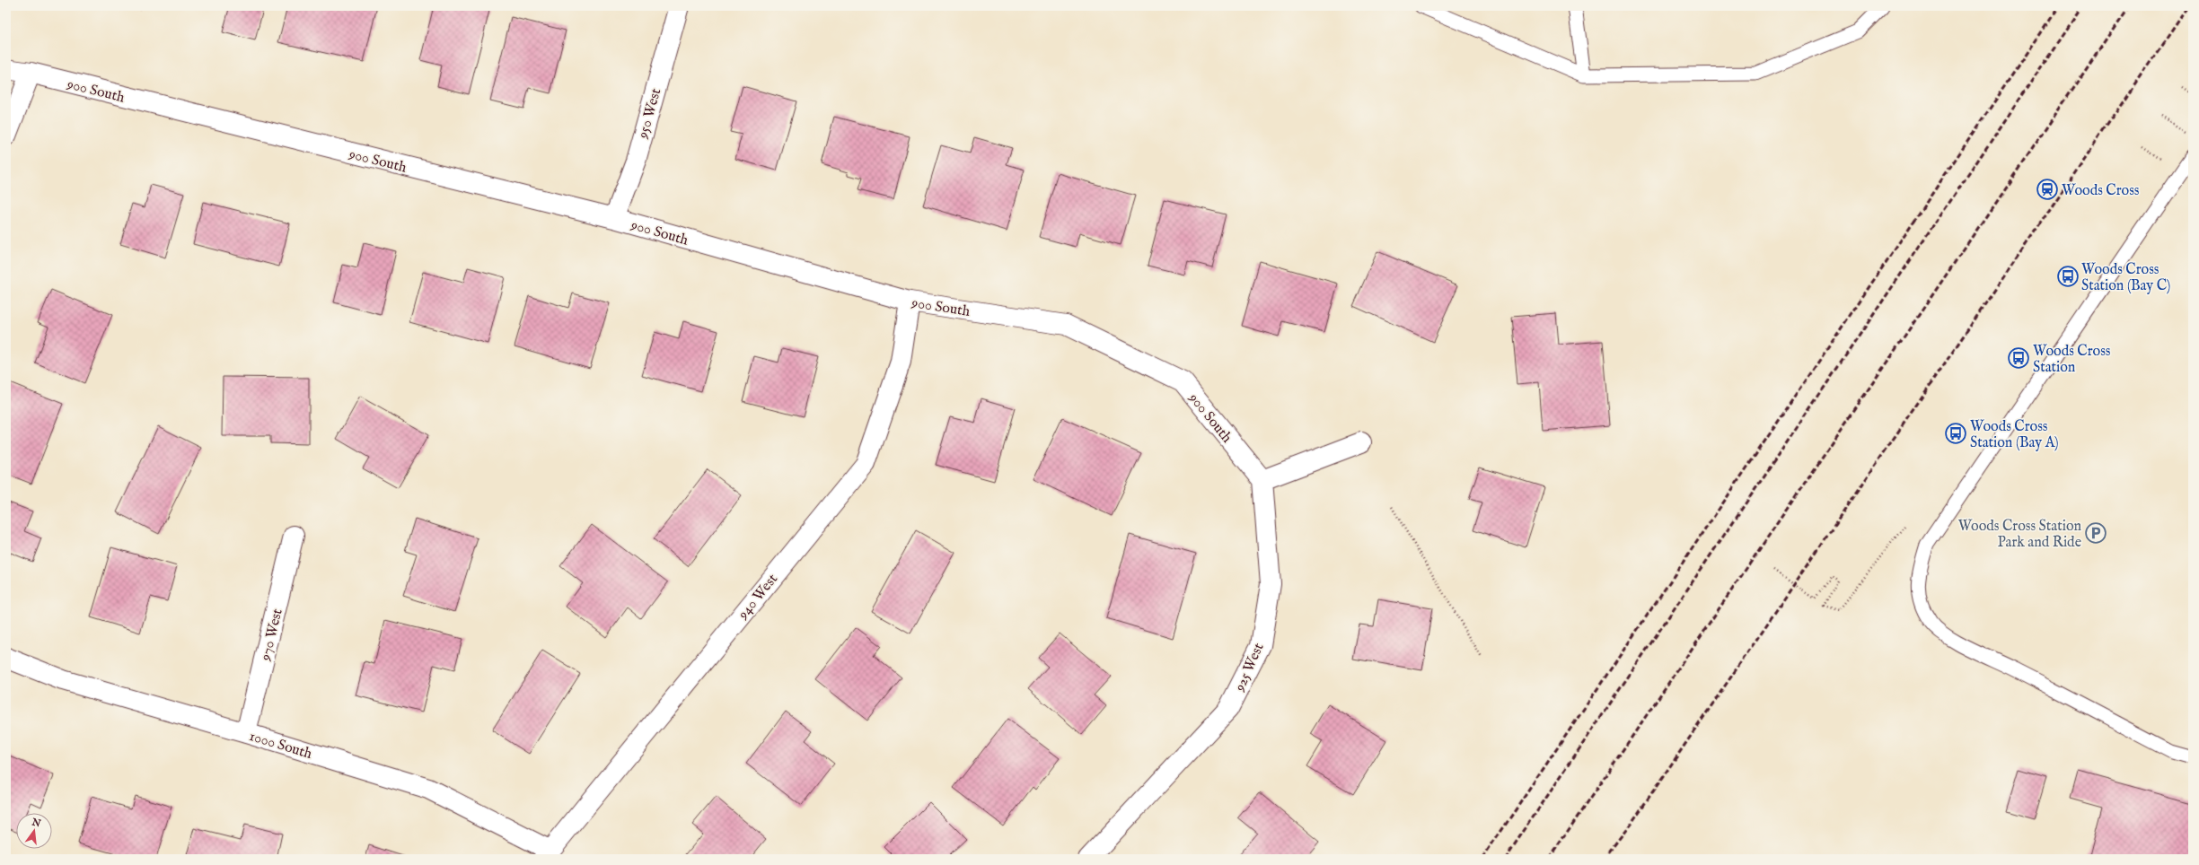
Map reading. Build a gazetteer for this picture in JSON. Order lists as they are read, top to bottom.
{
  "streets": {
    "street": [
      "900 South",
      "950 West",
      "940 West",
      "970 West",
      "925 West",
      "1000 South"
    ]
  },
  "crossings": [
    ["900 South", "950 West"],
    ["900 South", "940 West"],
    ["900 South", "925 West"],
    ["940 West", "1000 South"],
    ["970 West", "1000 South"]
  ],
  "places": {
    "station": ["Woods Cross"],
    "bus stop": ["Woods Cross Station (Bay C)", "Woods Cross Station", "Woods Cross Station (Bay A)"],
    "parking": ["Woods Cross Station Park and Ride"]
  },
  "north": "top"
}
